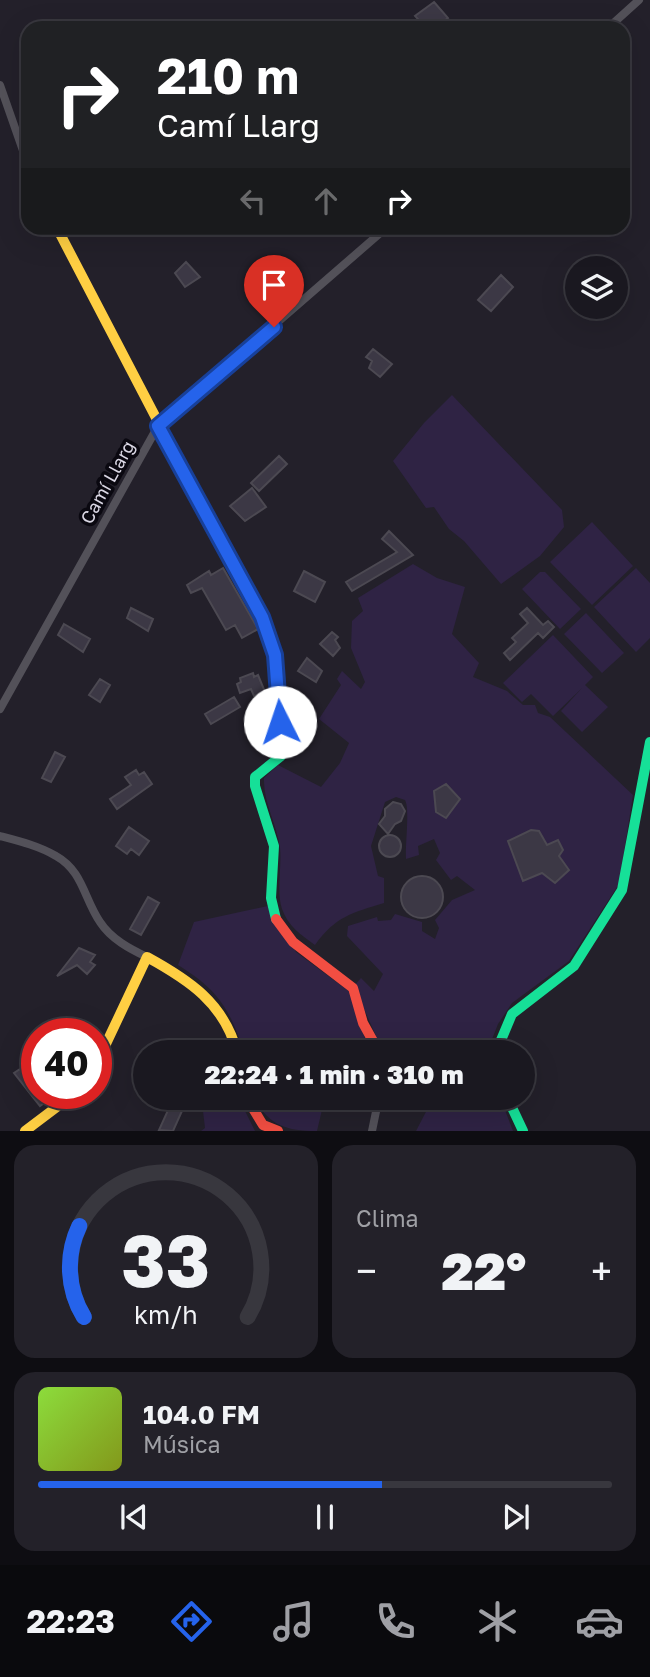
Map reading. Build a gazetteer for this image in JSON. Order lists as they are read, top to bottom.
{
  "streets": {
    "street": ["Camí Llarg"]
  },
  "page": {
    "turn": ["210 m", "Camí Llarg"],
    "limit": "40",
    "trip": "22:24 · 1 min · 310 m",
    "tile": "Clima",
    "heat": ["−", "22°", "+"],
    "song": ["104.0 FM", "Música"],
    "tabs": "22:23",
    "gauge": ["33", "km/h"]
  }
}
